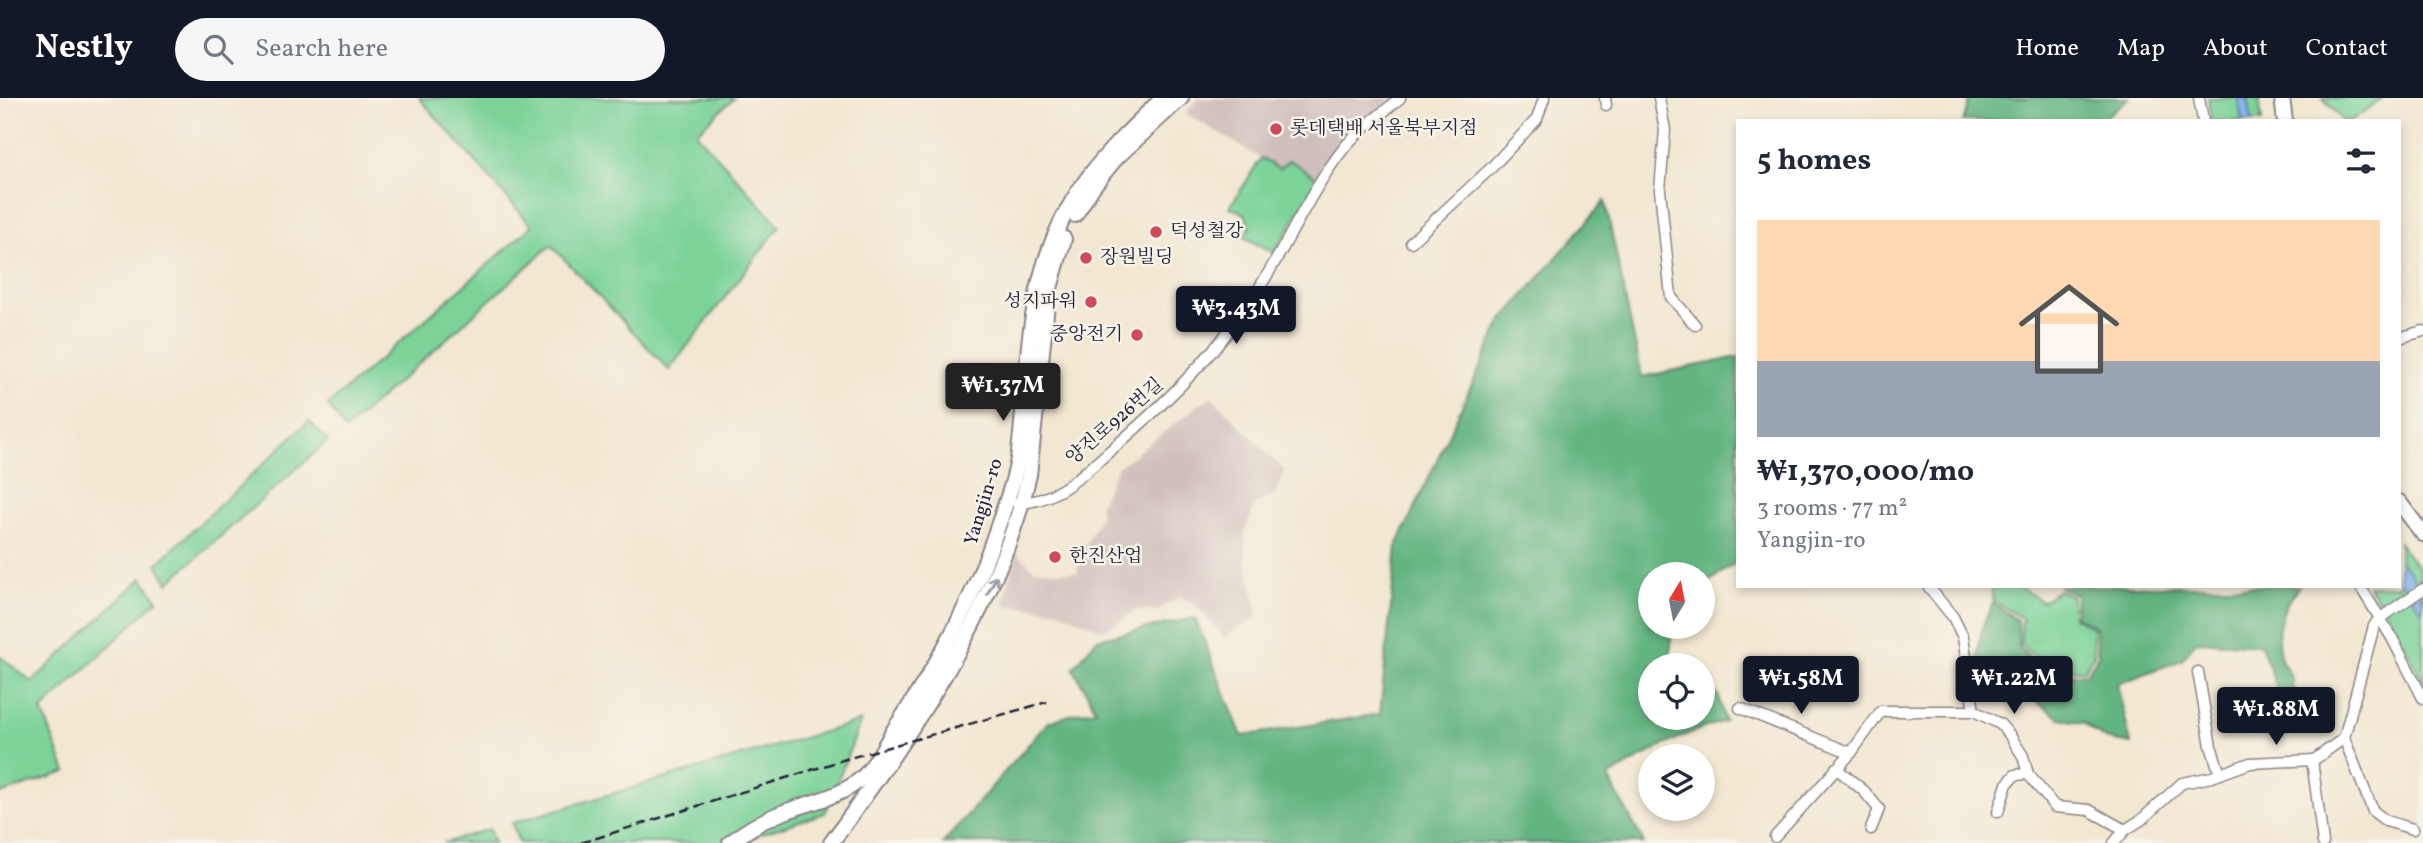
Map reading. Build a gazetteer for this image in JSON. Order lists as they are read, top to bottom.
{
  "streets": {
    "main road": ["Yangjin-ro"],
    "street": ["양진로926번길"]
  },
  "crossings": [
    ["양진로926번길", "Yangjin-ro"]
  ],
  "places": [
    "롯데택배 서울북부지점",
    "덕성철강",
    "장원빌딩",
    "성지파워",
    "중앙전기",
    "한진산업"
  ],
  "north": "top",
  "page": {
    "header": "Nestly",
    "search": "Search here",
    "nav": [
      "Home",
      "Map",
      "About",
      "Contact"
    ],
    "heading": "5 homes",
    "list": [
      {
        "name": "₩1,370,000/mo",
        "note": "3 rooms · 77 m² · Yangjin-ro"
      }
    ],
    "price": [
      "₩3.43M",
      "₩1.37M",
      "₩1.58M",
      "₩1.22M",
      "₩1.88M"
    ]
  }
}
